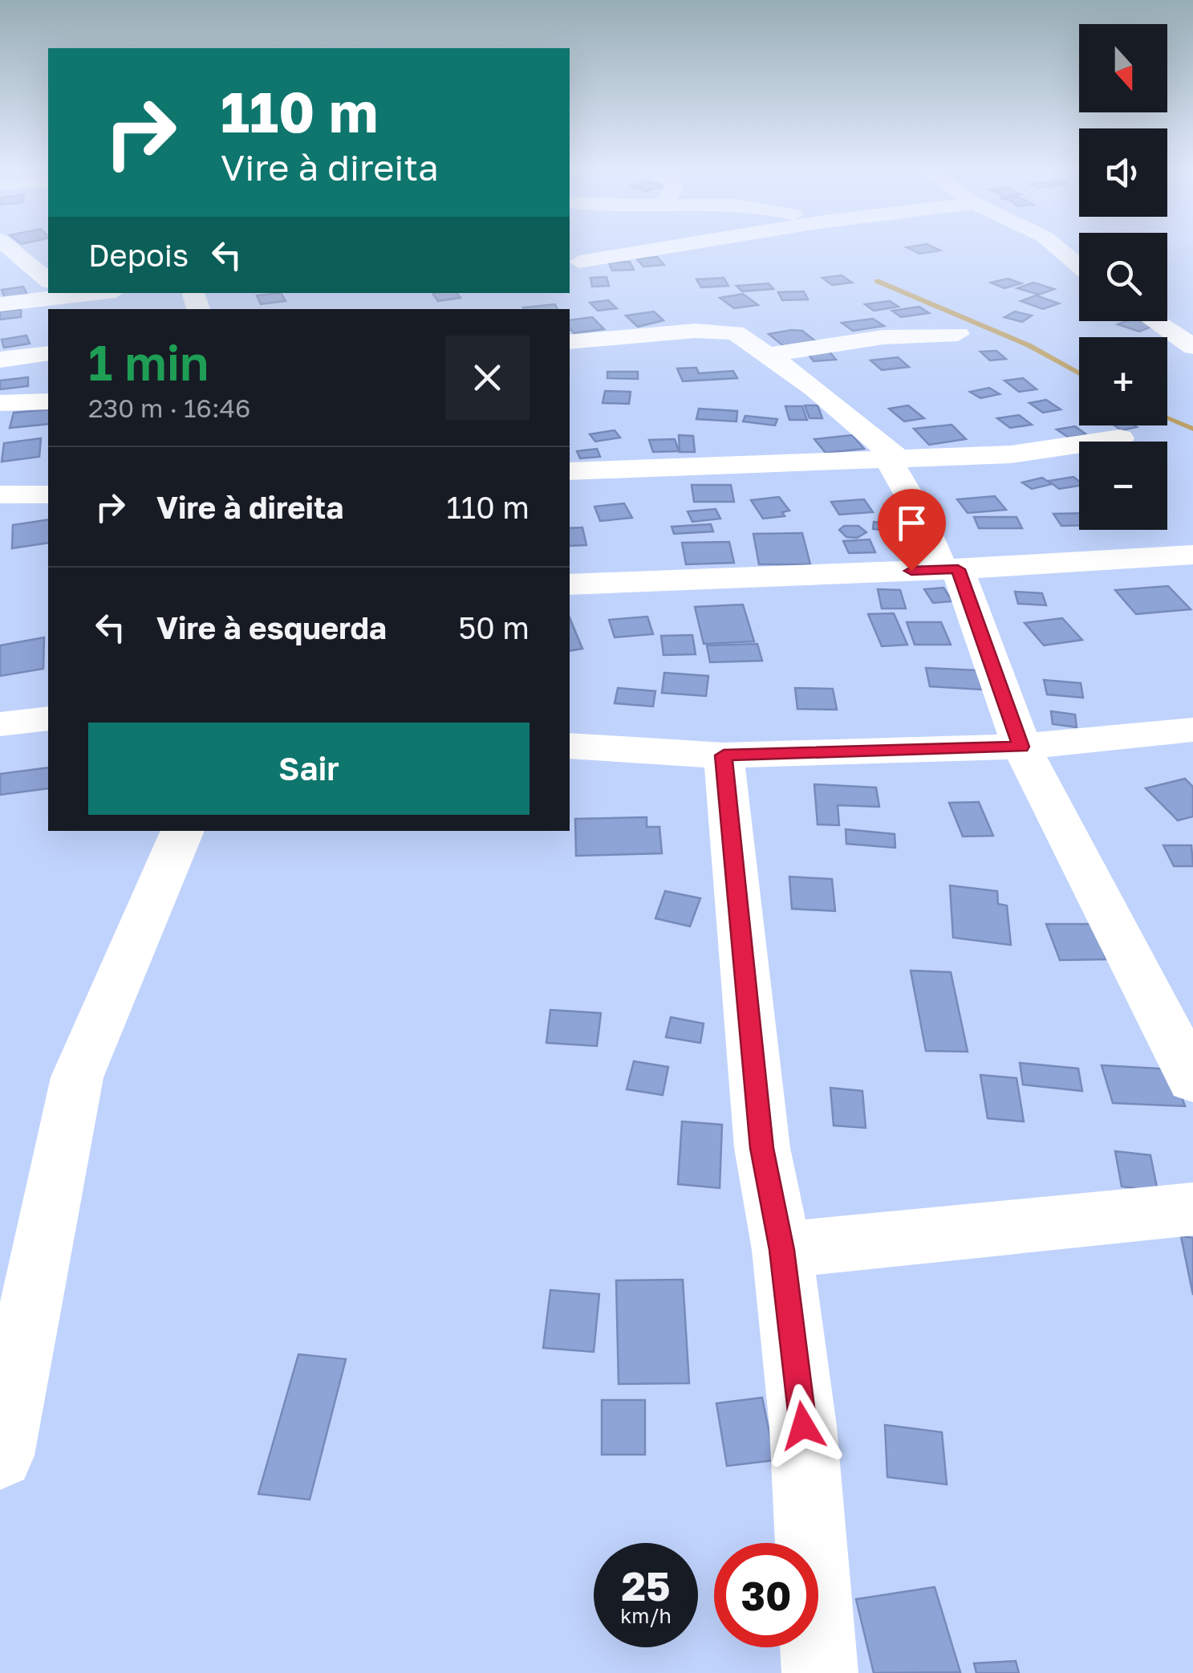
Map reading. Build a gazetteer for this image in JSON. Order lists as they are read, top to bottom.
{
  "north": "bottom",
  "page": {
    "map_buttons": ["+", "−"],
    "turn": ["110 m", "Vire à direita"],
    "then": "Depois",
    "heading": ["1 min", "230 m · 16:46"],
    "list": [
      {
        "name": "Vire à direita",
        "value": "110 m"
      },
      {
        "name": "Vire à esquerda",
        "value": "50 m"
      }
    ],
    "buttons": "Sair",
    "speed": "25 km/h",
    "limit": "30"
  }
}
